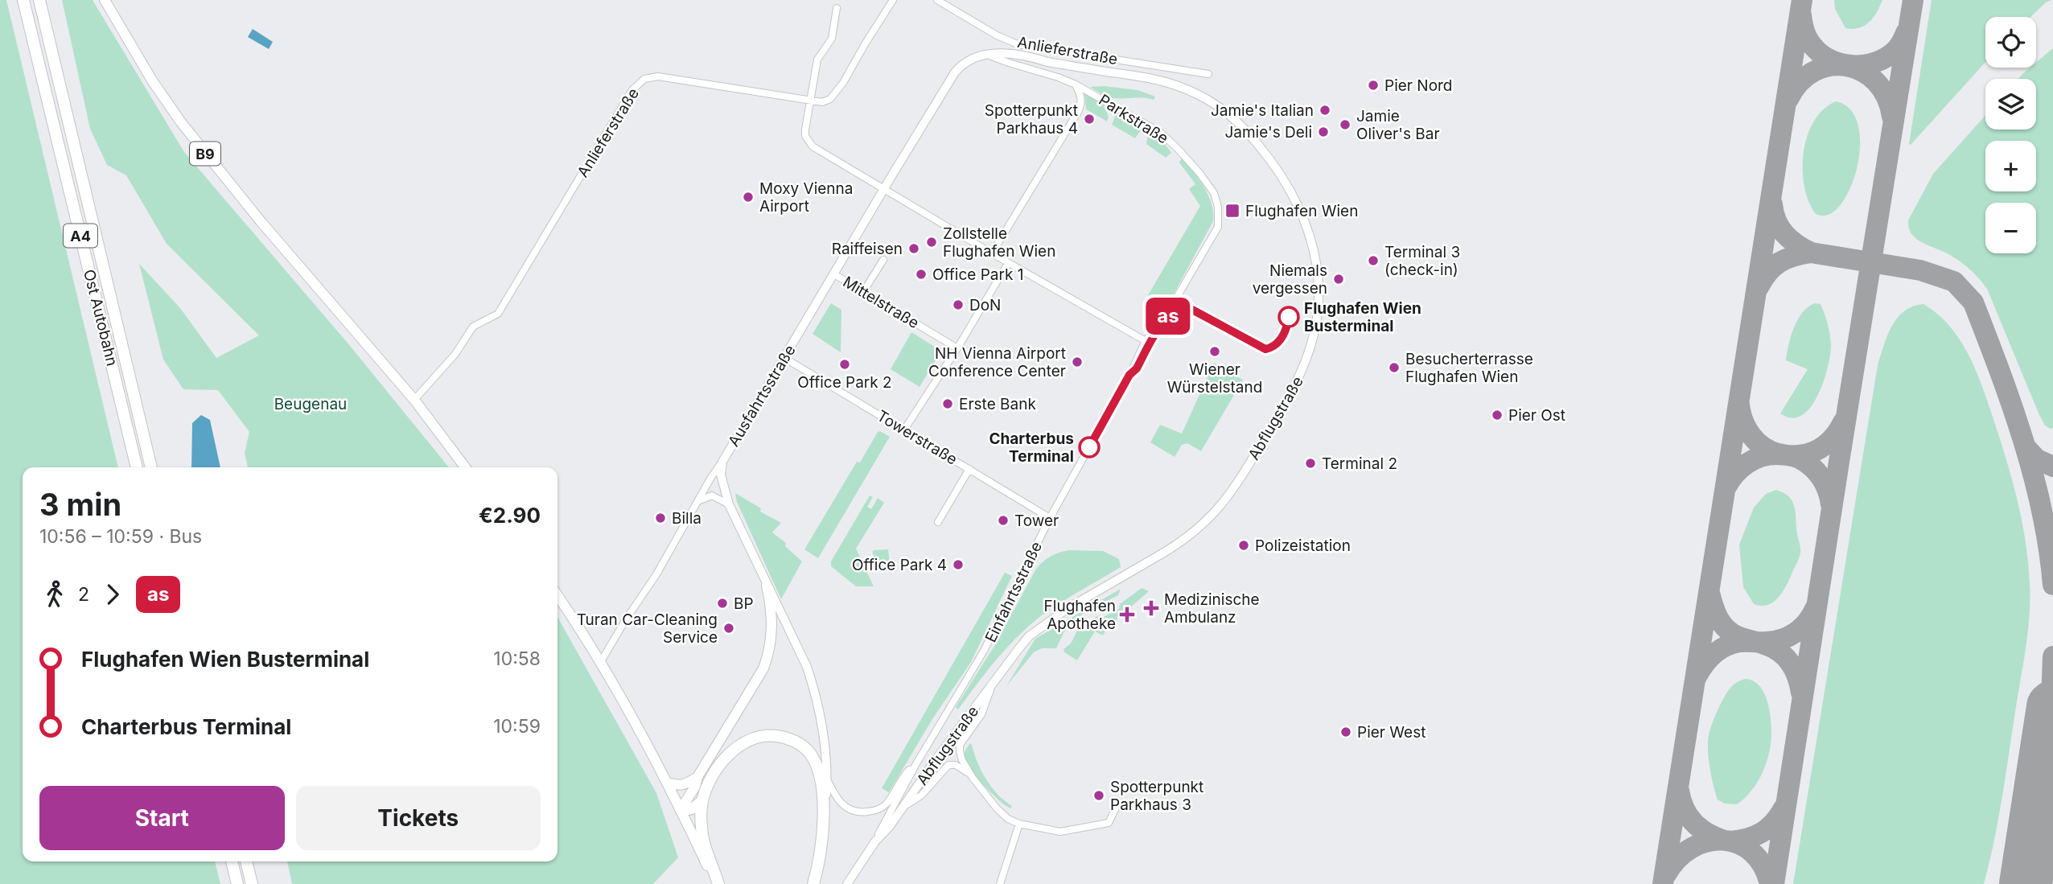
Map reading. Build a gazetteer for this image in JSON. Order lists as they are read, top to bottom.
{
  "streets": {
    "highway": ["A4", "Ost Autobahn"],
    "main road": ["B9"],
    "street": [
      "Anlieferstraße",
      "Parkstraße",
      "Mittelstraße",
      "Ausfahrtsstraße",
      "Abflugstraße",
      "Towerstraße",
      "Einfahrtsstraße"
    ]
  },
  "crossings": [
    ["Anlieferstraße", "B9"],
    ["Parkstraße", "Ausfahrtsstraße"],
    ["Parkstraße", "Abflugstraße"],
    ["Parkstraße", "Einfahrtsstraße"],
    ["Mittelstraße", "Ausfahrtsstraße"],
    ["Ausfahrtsstraße", "Abflugstraße"],
    ["Ausfahrtsstraße", "Towerstraße"],
    ["Abflugstraße", "Einfahrtsstraße"],
    ["Towerstraße", "Einfahrtsstraße"]
  ],
  "parks": ["Beugenau"],
  "places": {
    "other": [
      "Pier Nord",
      "Jamie's Italian",
      "Spotterpunkt Parkhaus 4",
      "Jamie Oliver's Bar",
      "Jamie's Deli",
      "Moxy Vienna Airport",
      "Zollstelle Flughafen Wien",
      "Raiffeisen",
      "Terminal 3 (check-in)",
      "Office Park 1",
      "Niemals vergessen",
      "DoN",
      "Flughafen Wien Busterminal",
      "Wiener Würstelstand",
      "NH Vienna Airport Conference Center",
      "Office Park 2",
      "Besucherterrasse Flughafen Wien",
      "Erste Bank",
      "Pier Ost",
      "Charterbus Terminal",
      "Terminal 2",
      "Billa",
      "Tower",
      "Polizeistation",
      "Office Park 4",
      "BP",
      "Turan Car-Cleaning Service",
      "Pier West",
      "Spotterpunkt Parkhaus 3"
    ],
    "transit": ["Flughafen Wien"],
    "health": ["Medizinische Ambulanz", "Flughafen Apotheke"]
  },
  "lines": ["bus line as"],
  "page": {
    "on_map": "as",
    "map_buttons": ["+", "−"],
    "heading": ["3 min", "10:56 – 10:59 · Bus", "€2.90"],
    "legs": ["2", "as"],
    "list": [
      {
        "name": "Flughafen Wien Busterminal",
        "value": "10:58"
      },
      {
        "name": "Charterbus Terminal",
        "value": "10:59"
      }
    ],
    "buttons": ["Start", "Tickets"]
  }
}
